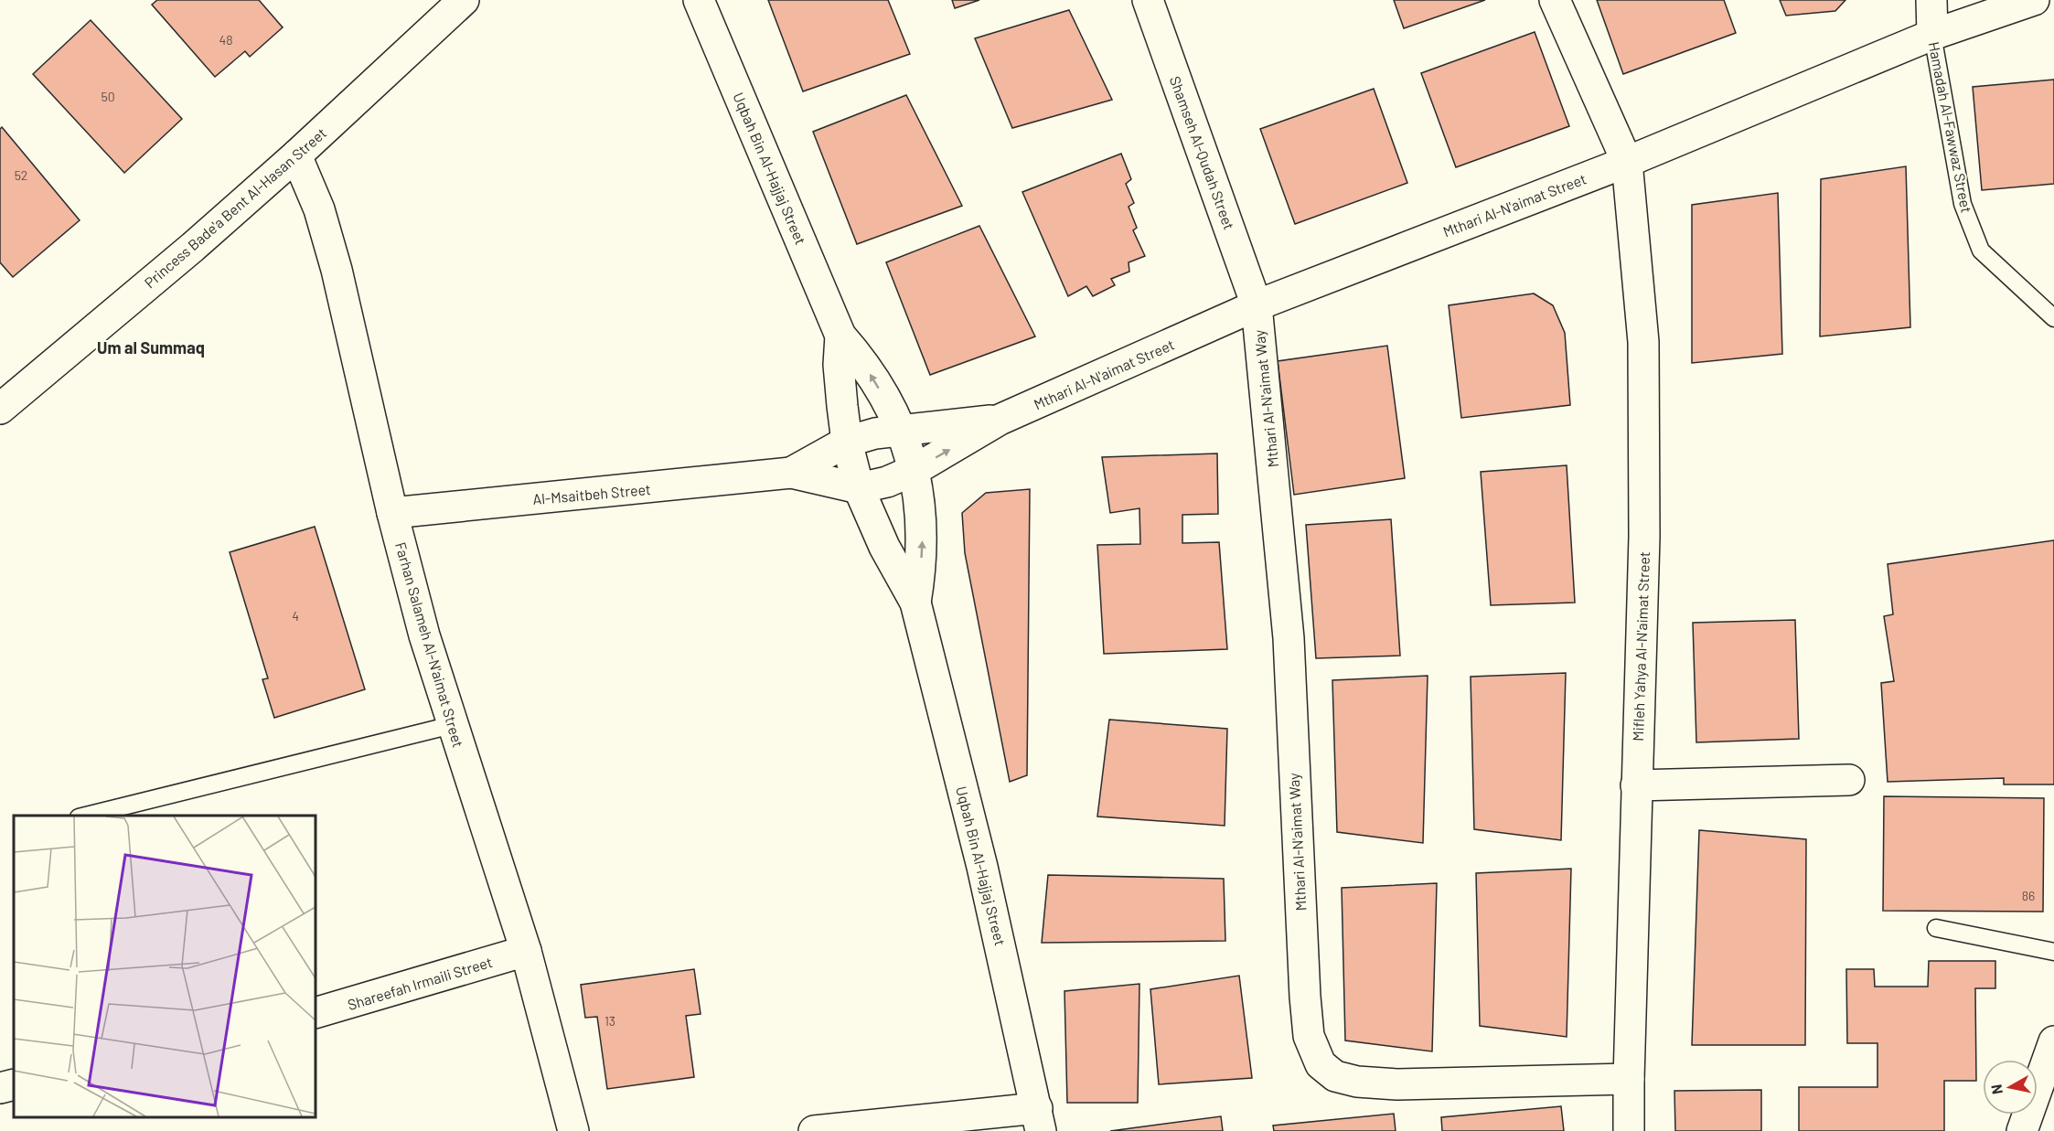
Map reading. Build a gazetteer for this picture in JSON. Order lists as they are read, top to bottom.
{
  "streets": {
    "street": [
      "Hamadah Al-Fawwaz Street",
      "Shamseh Al-Qudah Street",
      "Uqbah Bin Al-Hajjaj Street",
      "Mthari Al-N'aimat Street",
      "Princess Bade'a Bent Al-Hasan Street",
      "Mthari Al-N'aimat Way",
      "Al-Msaitbeh Street",
      "Farhan Salameh Al-N'aimat Street",
      "Mifleh Yahya Al-N'aimat Street",
      "Shareefah Irmaili Street"
    ]
  },
  "crossings": [
    ["Hamadah Al-Fawwaz Street", "Mthari Al-N'aimat Street"],
    ["Shamseh Al-Qudah Street", "Mthari Al-N'aimat Street"],
    ["Shamseh Al-Qudah Street", "Mthari Al-N'aimat Way"],
    ["Uqbah Bin Al-Hajjaj Street", "Mthari Al-N'aimat Street"],
    ["Uqbah Bin Al-Hajjaj Street", "Al-Msaitbeh Street"],
    ["Mthari Al-N'aimat Street", "Mthari Al-N'aimat Way"],
    ["Mthari Al-N'aimat Street", "Al-Msaitbeh Street"],
    ["Mthari Al-N'aimat Street", "Mifleh Yahya Al-N'aimat Street"],
    ["Princess Bade'a Bent Al-Hasan Street", "Farhan Salameh Al-N'aimat Street"],
    ["Mthari Al-N'aimat Way", "Mifleh Yahya Al-N'aimat Street"],
    ["Al-Msaitbeh Street", "Farhan Salameh Al-N'aimat Street"],
    ["Farhan Salameh Al-N'aimat Street", "Shareefah Irmaili Street"]
  ],
  "districts": ["Um al Summaq"],
  "house_numbers": [
    "48",
    "50",
    "52",
    "4",
    "86",
    "13"
  ],
  "north": "left"
}
